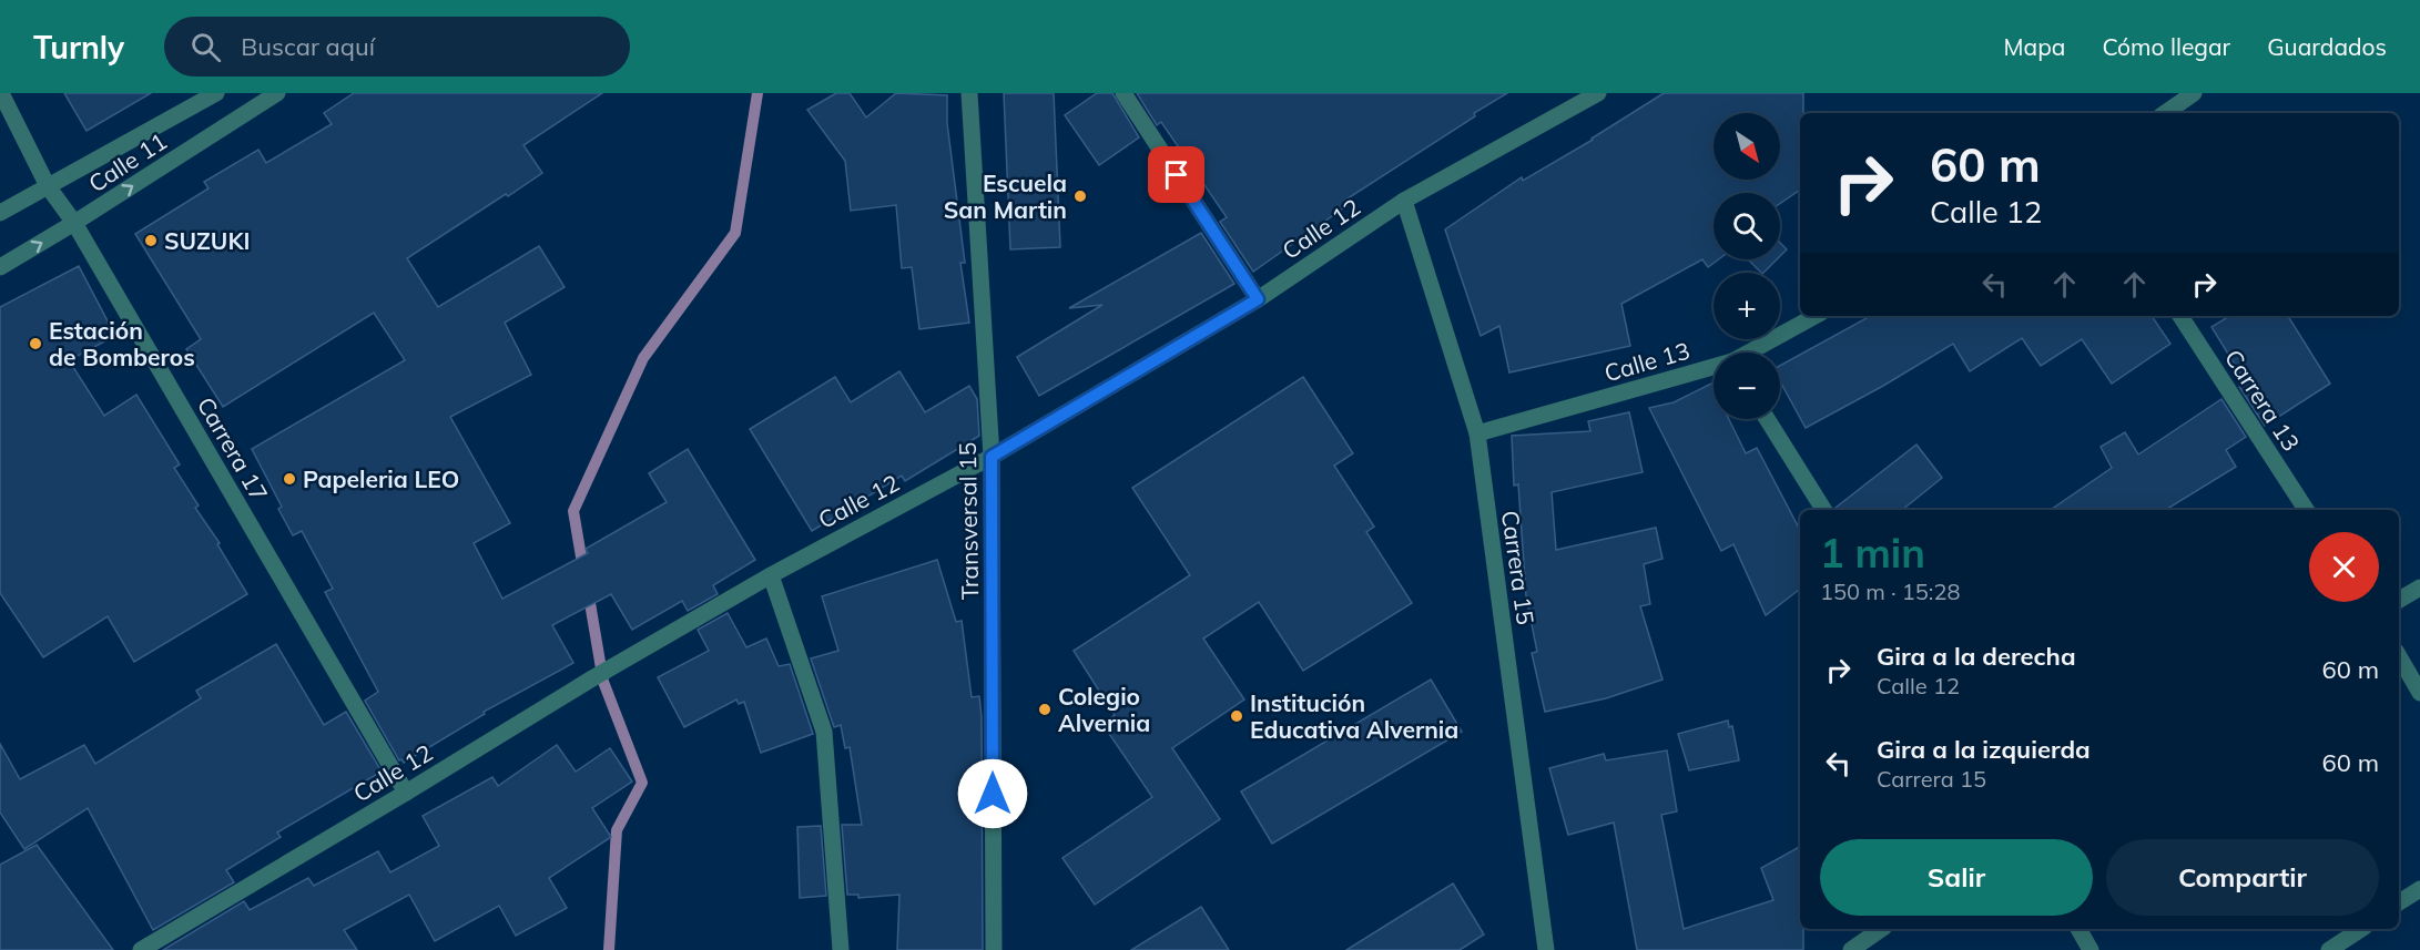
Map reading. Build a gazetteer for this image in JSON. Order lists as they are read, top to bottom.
{
  "streets": {
    "street": [
      "Calle 11",
      "Calle 12",
      "Calle 13",
      "Carrera 13",
      "Carrera 17",
      "Transversal 15",
      "Carrera 15"
    ]
  },
  "crossings": [
    ["Calle 11", "Carrera 17"],
    ["Calle 12", "Carrera 17"],
    ["Calle 12", "Transversal 15"],
    ["Calle 12", "Carrera 15"],
    ["Calle 13", "Carrera 15"]
  ],
  "places": [
    "Escuela San Martin",
    "SUZUKI",
    "Estación de Bomberos",
    "Papeleria LEO",
    "Colegio Alvernia",
    "Institución Educativa Alvernia"
  ],
  "north": "bottom right",
  "page": {
    "header": "Turnly",
    "search": "Buscar aquí",
    "nav": ["Mapa", "Cómo llegar", "Guardados"],
    "map_buttons": ["+", "−"],
    "turn": ["60 m", "Calle 12"],
    "heading": ["1 min", "150 m · 15:28"],
    "list": [
      {
        "name": "Gira a la derecha",
        "note": "Calle 12",
        "value": "60 m"
      },
      {
        "name": "Gira a la izquierda",
        "note": "Carrera 15",
        "value": "60 m"
      }
    ],
    "buttons": ["Salir", "Compartir"]
  }
}
